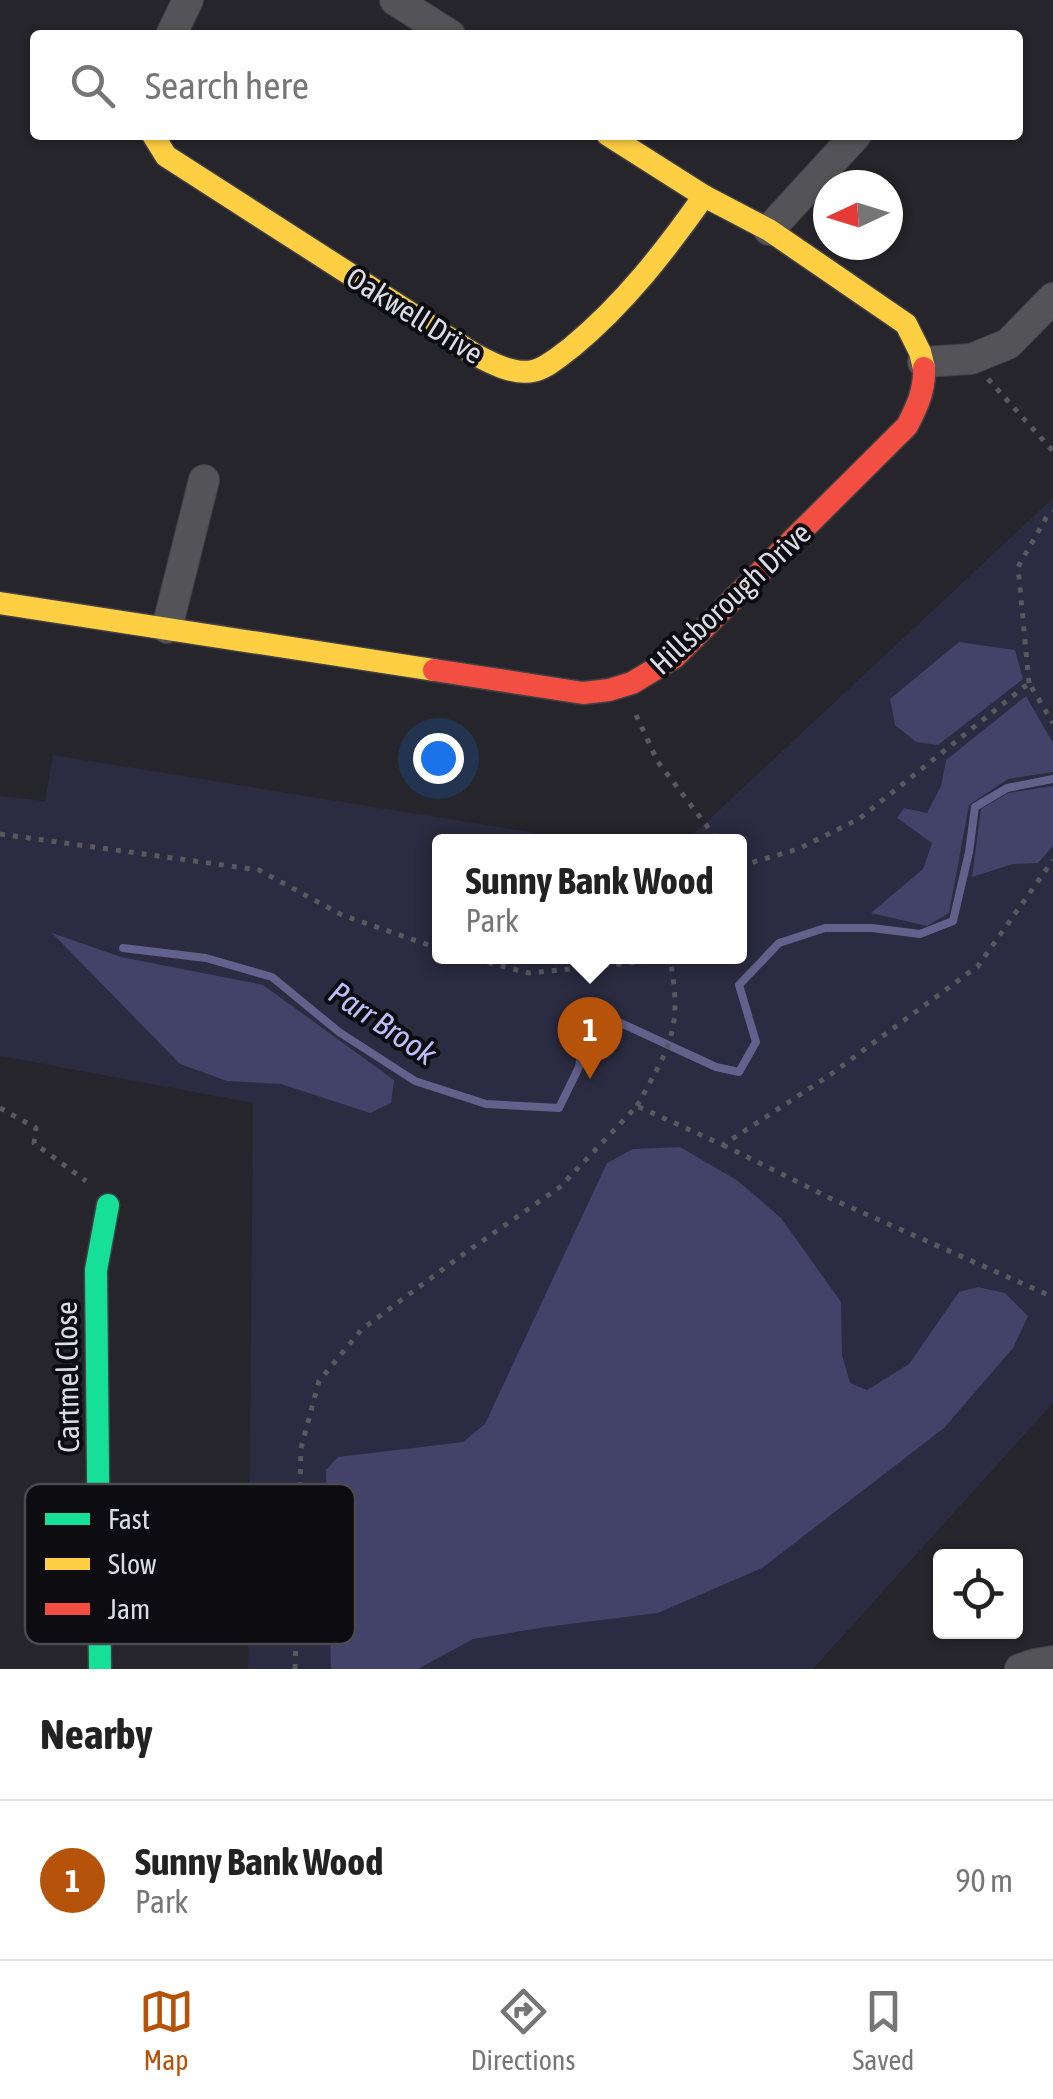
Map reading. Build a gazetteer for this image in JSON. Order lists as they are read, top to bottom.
{
  "streets": {
    "street": ["Oakwell Drive", "Hillsborough Drive", "Cartmel Close"]
  },
  "water": ["Parr Brook"],
  "legend": ["Fast", "Slow", "Jam"],
  "north": "left",
  "page": {
    "search": "Search here",
    "popup": ["Sunny Bank Wood", "Park"],
    "pins": "1",
    "heading": "Nearby",
    "list": [
      {
        "mark": "1",
        "name": "Sunny Bank Wood",
        "note": "Park",
        "value": "90 m"
      }
    ],
    "nav": ["Map", "Directions", "Saved"]
  }
}
